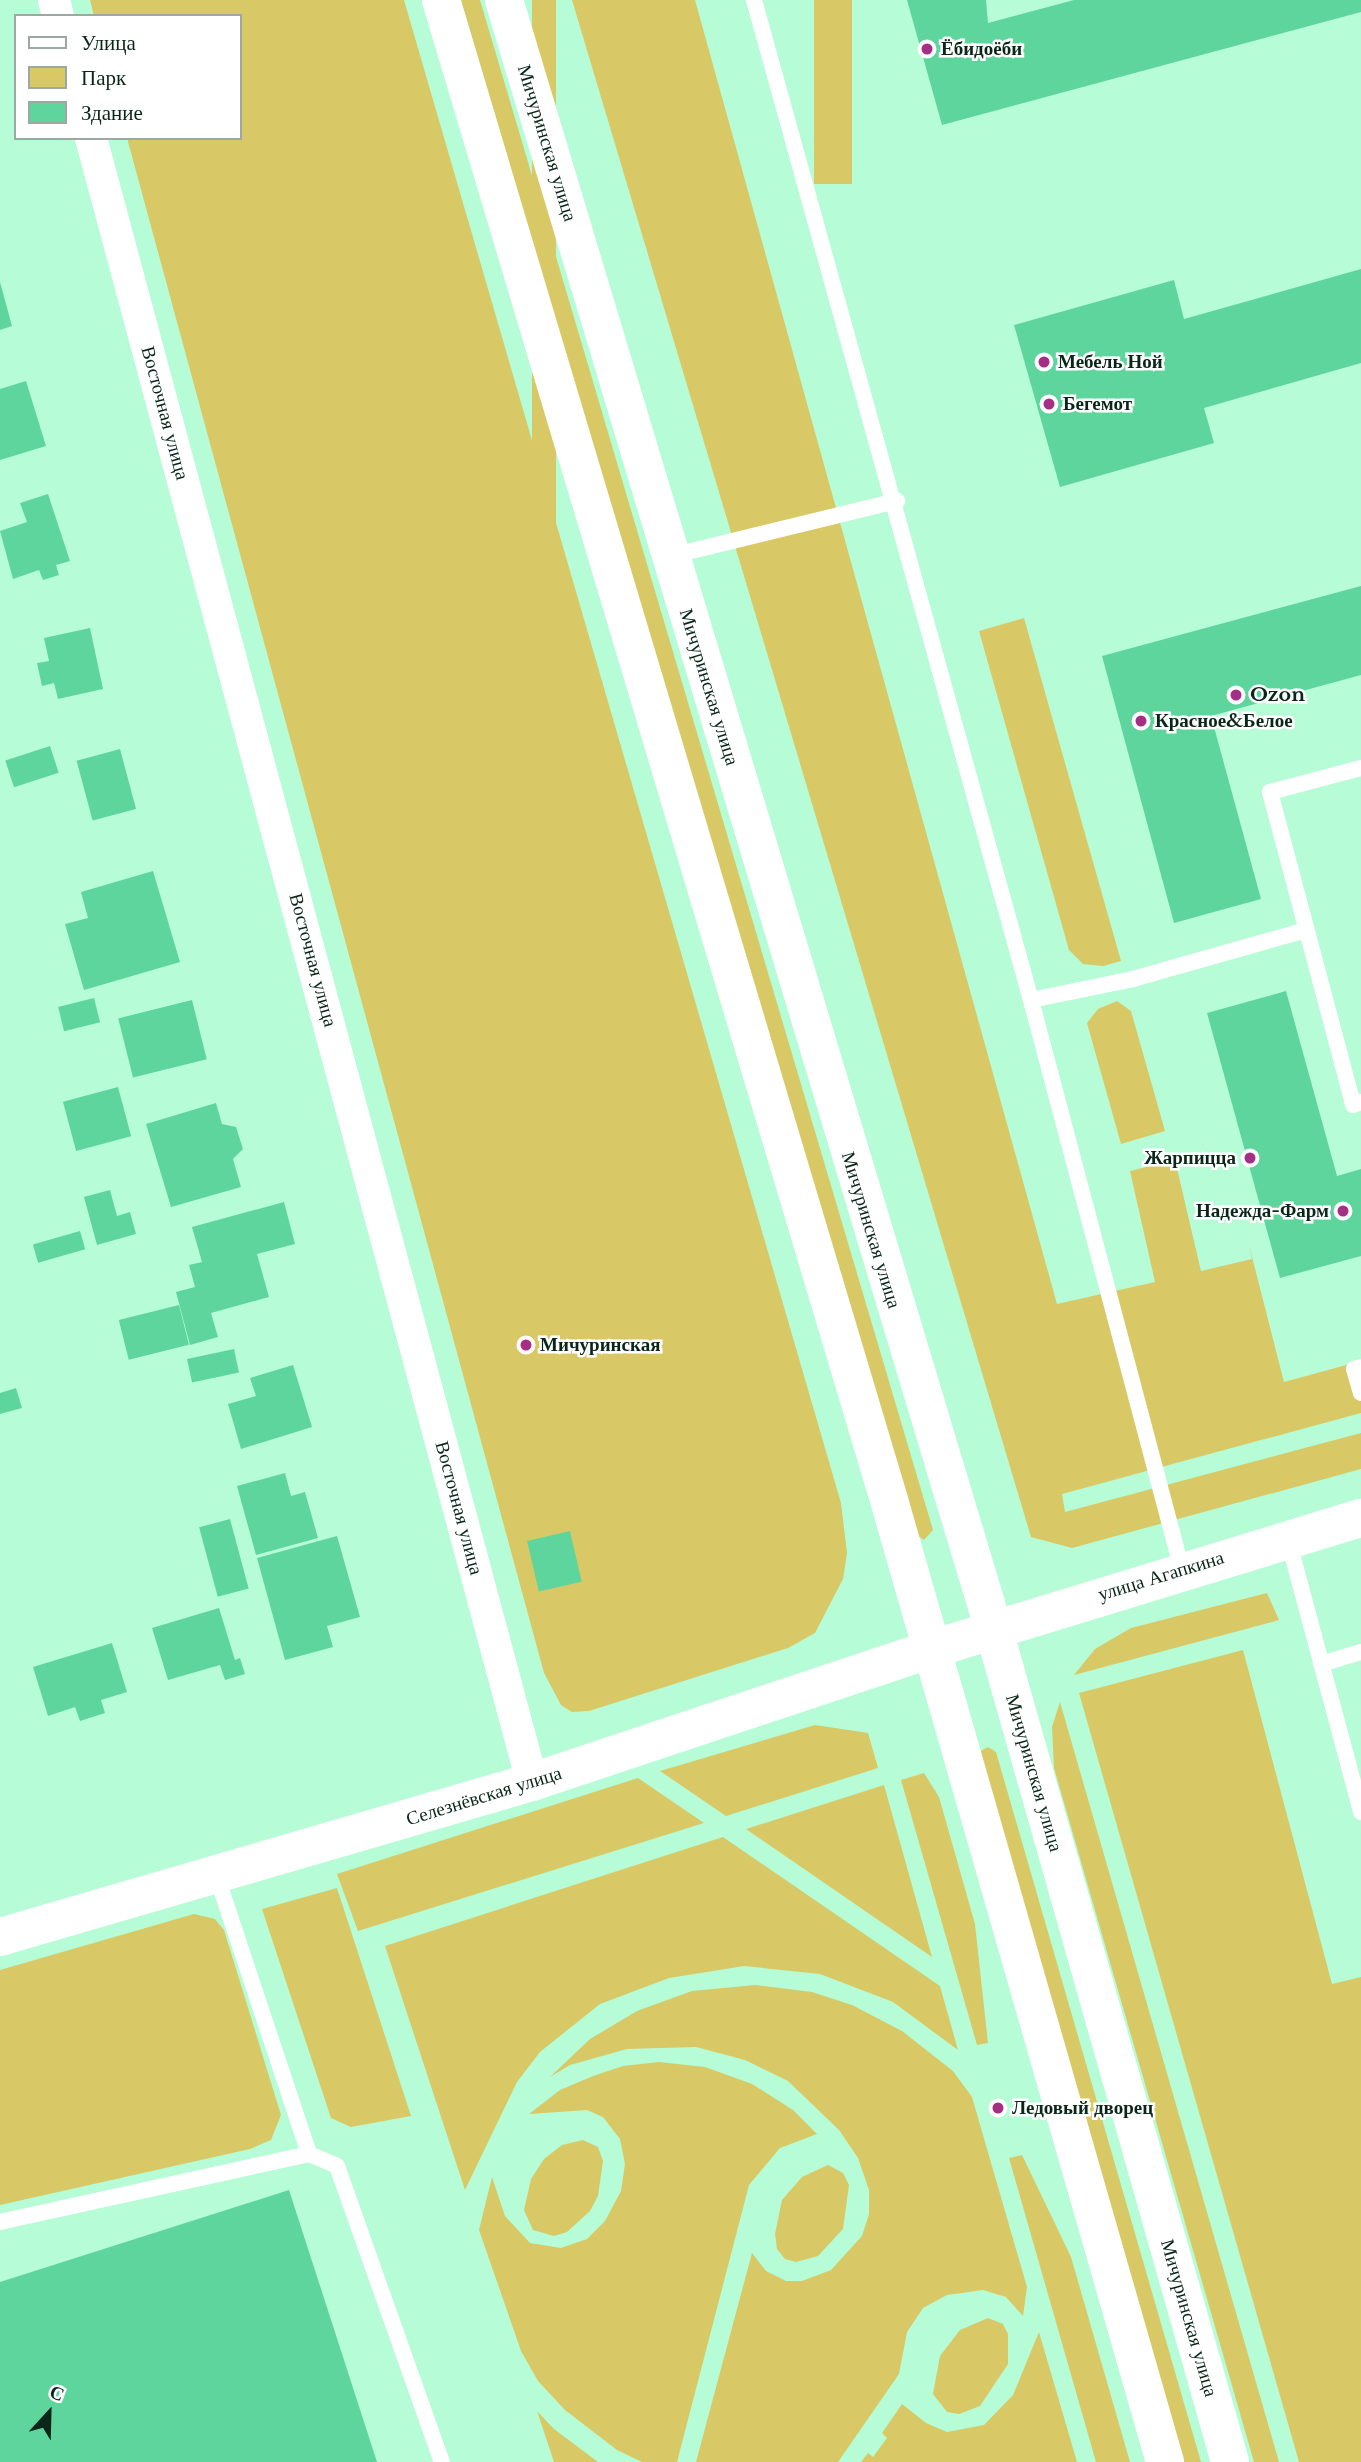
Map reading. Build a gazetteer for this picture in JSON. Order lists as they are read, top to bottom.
{
  "streets": {
    "main road": ["Мичуринская улица", "улица Агапкина", "Селезнёвская улица"],
    "street": ["Восточная улица"]
  },
  "crossings": [
    ["Мичуринская улица", "улица Агапкина"],
    ["Мичуринская улица", "Селезнёвская улица"],
    ["Восточная улица", "Селезнёвская улица"],
    ["улица Агапкина", "Селезнёвская улица"]
  ],
  "places": [
    "Ёбидоёби",
    "Мебель Ной",
    "Бегемот",
    "Ozon",
    "Красное&Белое",
    "Жарпицца",
    "Надежда-Фарм",
    "Мичуринская",
    "Ледовый дворец"
  ],
  "legend": ["Улица", "Парк", "Здание"],
  "north": "top"
}
